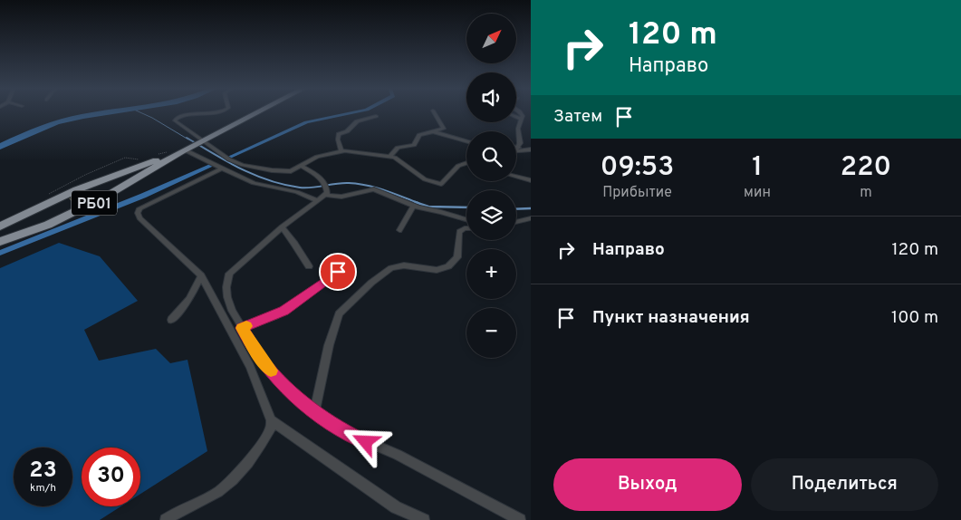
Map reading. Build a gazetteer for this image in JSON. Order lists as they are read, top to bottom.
{
  "streets": {
    "highway": ["РБ01"]
  },
  "north": "top right",
  "page": {
    "turn": ["120 m", "Направо"],
    "map_buttons": ["+", "−"],
    "then": "Затем",
    "eta": [
      "09:53",
      "Прибытие",
      "1",
      "мин",
      "220",
      "m"
    ],
    "list": [
      {
        "name": "Направо",
        "value": "120 m"
      },
      {
        "name": "Пункт назначения",
        "value": "100 m"
      }
    ],
    "speed": "23 km/h",
    "limit": "30",
    "buttons": ["Выход", "Поделиться"]
  }
}
